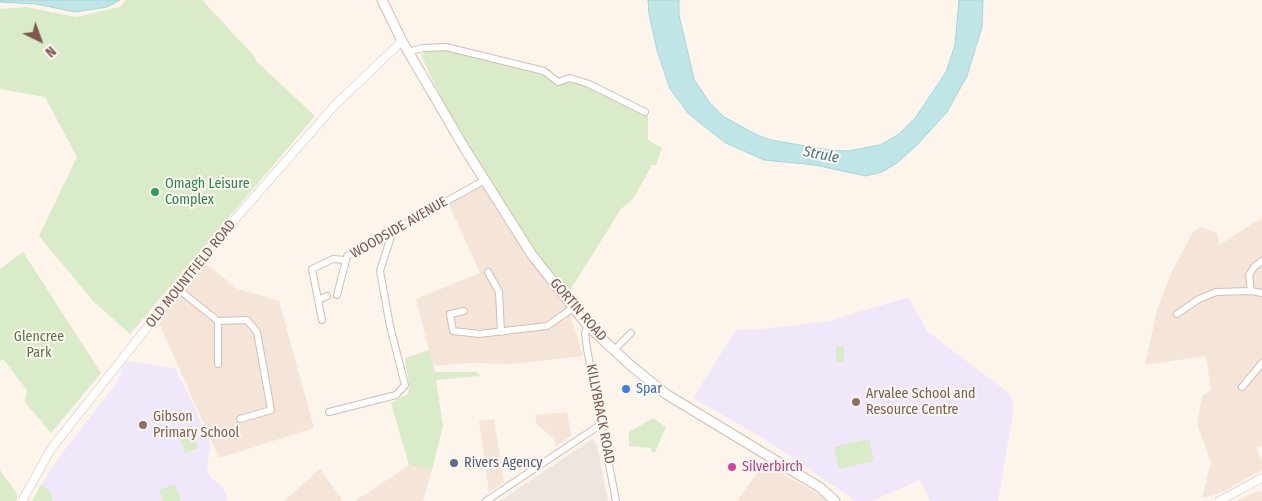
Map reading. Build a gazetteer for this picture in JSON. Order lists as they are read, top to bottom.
{
  "streets": {
    "main road": ["GORTIN ROAD"],
    "street": ["WOODSIDE AVENUE", "OLD MOUNTFIELD ROAD", "KILLYBRACK ROAD"]
  },
  "crossings": [
    ["WOODSIDE AVENUE", "GORTIN ROAD"],
    ["OLD MOUNTFIELD ROAD", "GORTIN ROAD"],
    ["GORTIN ROAD", "KILLYBRACK ROAD"]
  ],
  "water": ["Strule"],
  "parks": ["Glencree Park"],
  "places": [
    "Omagh Leisure Complex",
    "Spar",
    "Arvalee School and Resource Centre",
    "Gibson Primary School",
    "Rivers Agency",
    "Silverbirch"
  ],
  "north": "bottom right"
}
